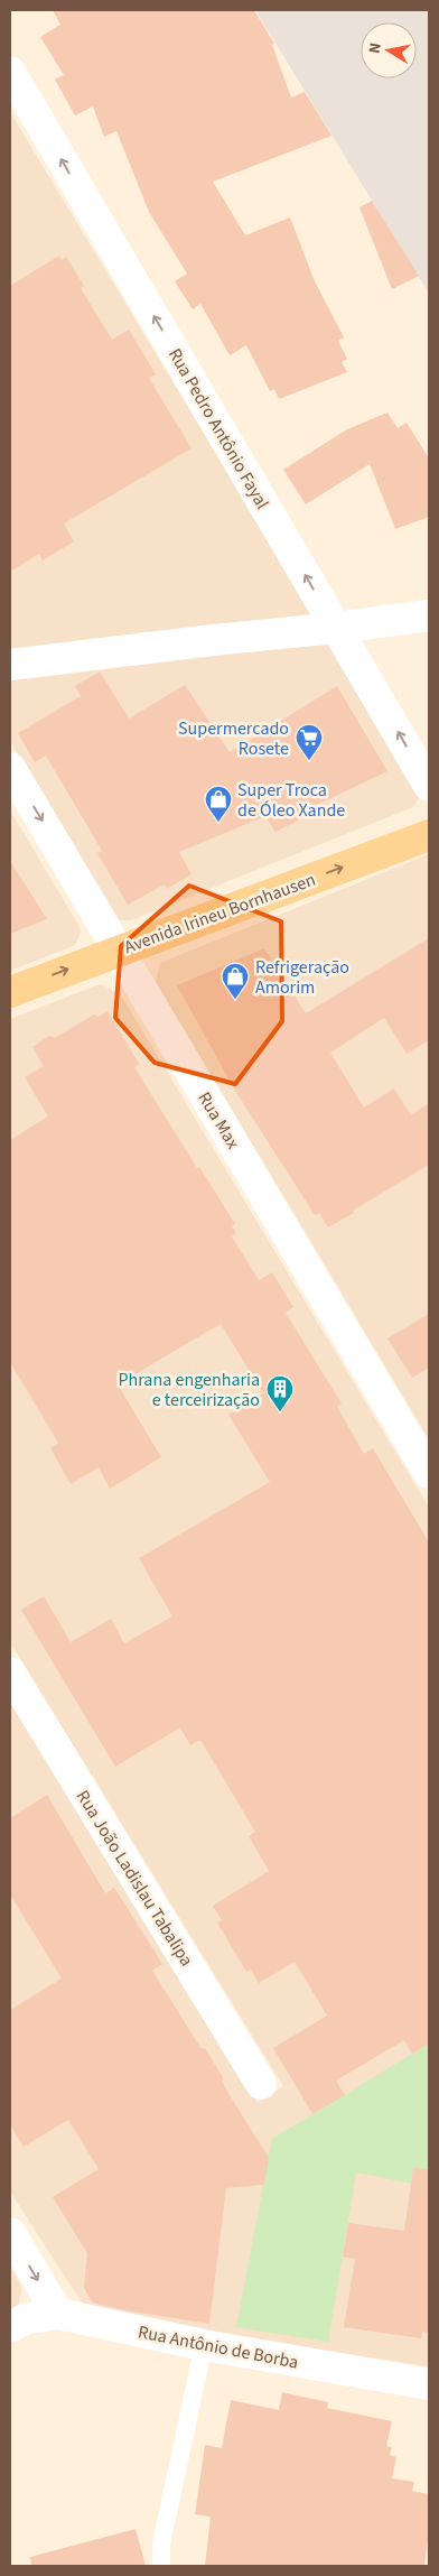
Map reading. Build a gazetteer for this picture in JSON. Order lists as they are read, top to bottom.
{
  "streets": {
    "main road": ["Avenida Irineu Bornhausen"],
    "street": [
      "Rua Pedro Antônio Fayal",
      "Rua Max",
      "Rua João Ladislau Tabalipa",
      "Rua Antônio de Borba"
    ]
  },
  "crossings": [
    ["Avenida Irineu Bornhausen", "Rua Max"]
  ],
  "one_way": ["Rua Pedro Antônio Fayal", "Avenida Irineu Bornhausen"],
  "places": {
    "supermarket": ["Supermercado Rosete"],
    "shop": ["Super Troca de Óleo Xande", "Refrigeração Amorim"],
    "building": ["Phrana engenharia e terceirização"]
  },
  "north": "left"
}
